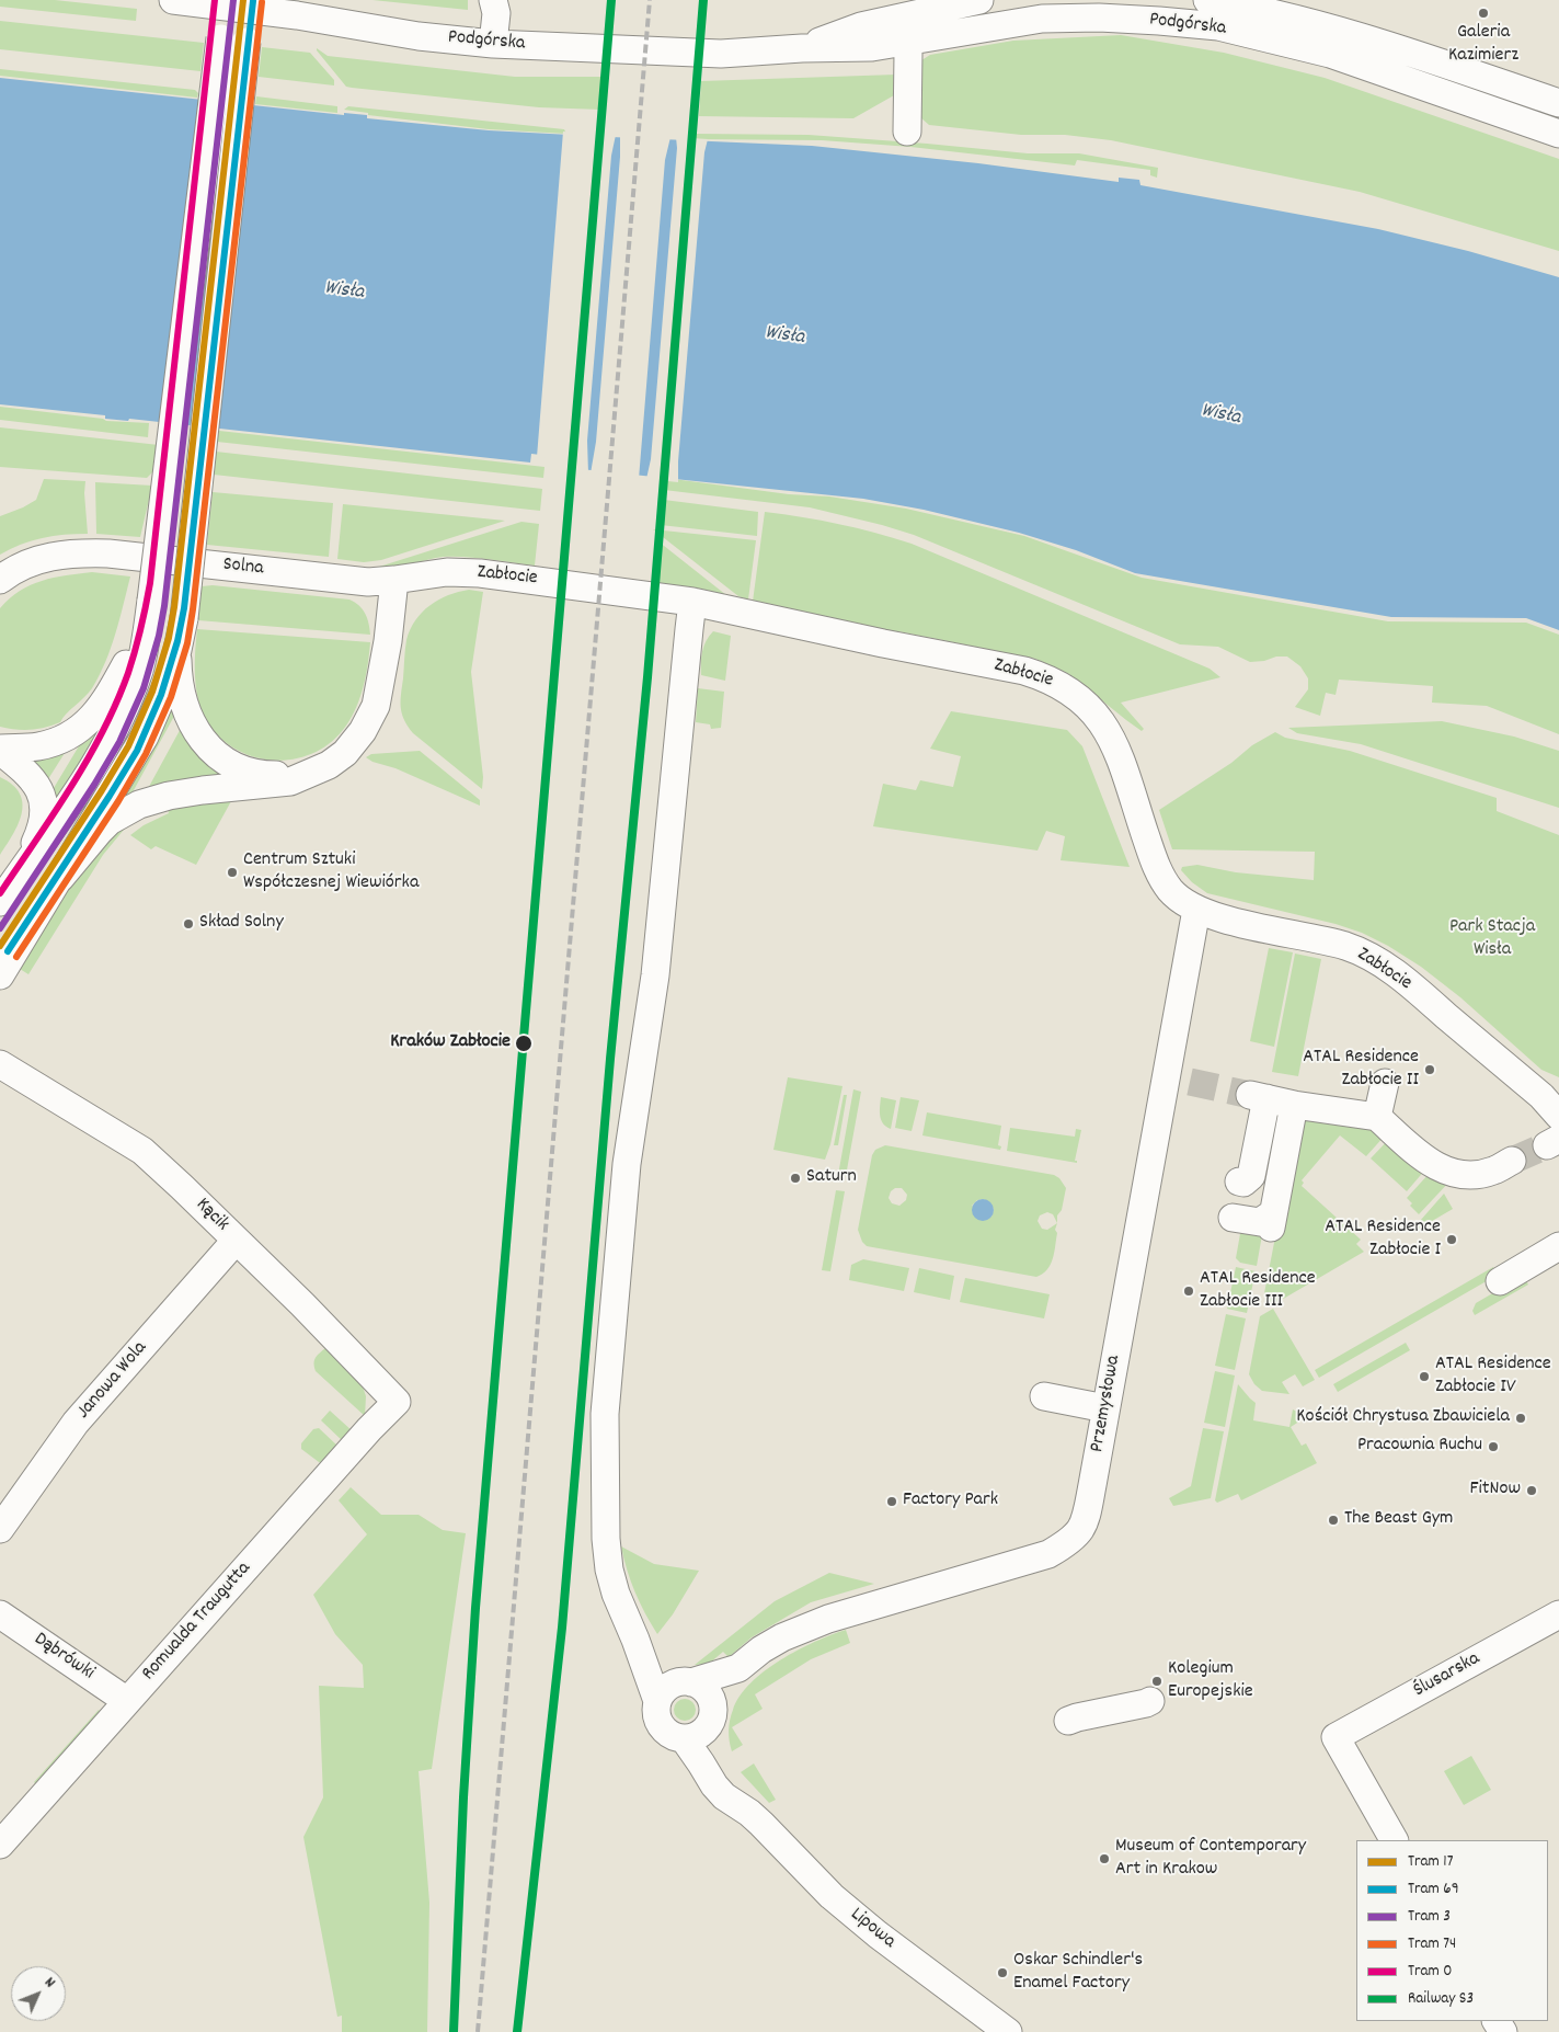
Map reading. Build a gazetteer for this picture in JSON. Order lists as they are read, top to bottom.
{
  "streets": {
    "street": [
      "Podgórska",
      "Solna",
      "Zabłocie",
      "Kącik",
      "Janowa Wola",
      "Przemysłowa",
      "Romualda Traugutta",
      "Dąbrówki",
      "Ślusarska",
      "Lipowa"
    ]
  },
  "crossings": [
    ["Solna", "Zabłocie"],
    ["Zabłocie", "Przemysłowa"],
    ["Kącik", "Janowa Wola"],
    ["Kącik", "Romualda Traugutta"],
    ["Przemysłowa", "Lipowa"],
    ["Romualda Traugutta", "Dąbrówki"]
  ],
  "water": ["Wisła"],
  "parks": ["Park Stacja Wisła"],
  "places": [
    "Galeria Kazimierz",
    "Centrum Sztuki Współczesnej Wiewiórka",
    "Skład Solny",
    "Kraków Zabłocie",
    "ATAL Residence Zabłocie II",
    "Saturn",
    "ATAL Residence Zabłocie I",
    "ATAL Residence Zabłocie III",
    "ATAL Residence Zabłocie IV",
    "Kościół Chrystusa Zbawiciela",
    "Pracownia Ruchu",
    "FitNow",
    "Factory Park",
    "The Beast Gym",
    "Kolegium Europejskie",
    "Museum of Contemporary Art in Krakow",
    "Oskar Schindler's Enamel Factory"
  ],
  "lines": [
    "tram line 17",
    "tram line 3",
    "tram line 0",
    "rail line S3",
    "tram line 69",
    "tram line 74"
  ],
  "legend": [
    "Tram 17",
    "Tram 69",
    "Tram 3",
    "Tram 74",
    "Tram 0",
    "Railway S3"
  ],
  "north": "top right"
}
